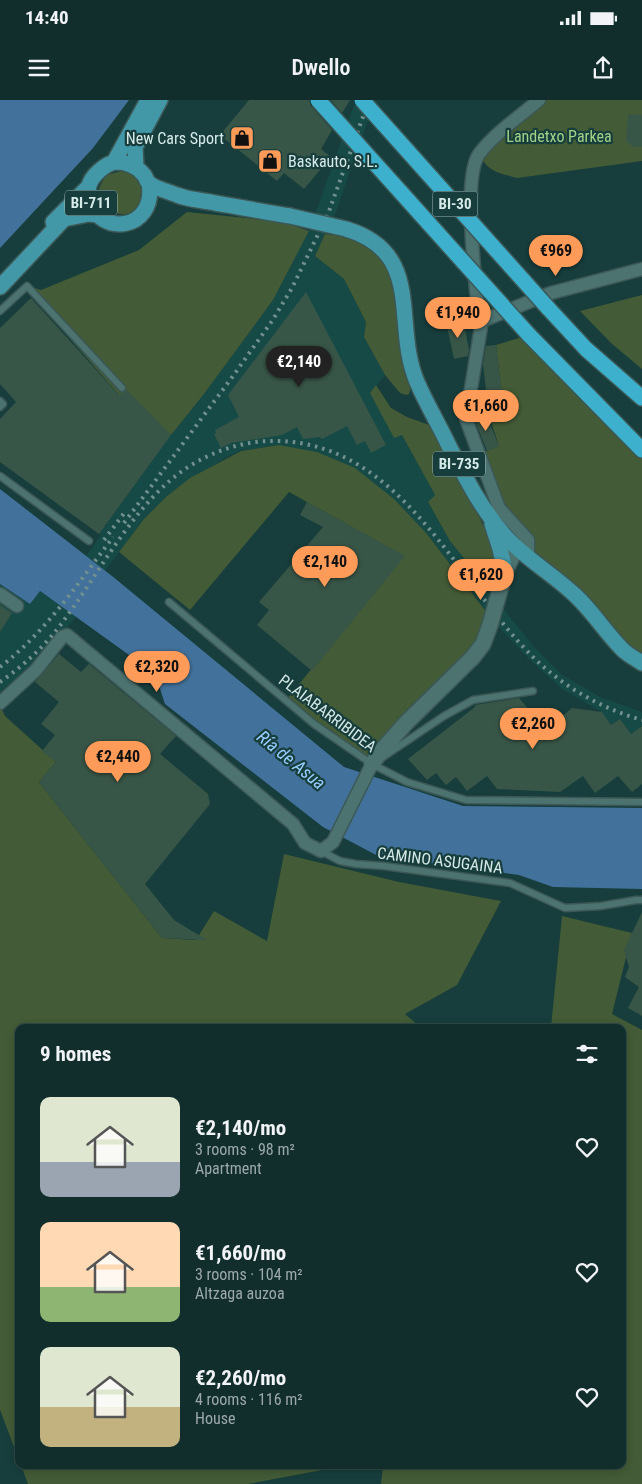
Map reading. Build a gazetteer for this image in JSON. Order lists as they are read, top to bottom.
{
  "streets": {
    "highway": ["BI-30"],
    "main road": ["BI-711", "BI-735"],
    "lane": ["PLAIABARRIBIDEA", "CAMINO ASUGAINA"]
  },
  "water": ["Ría de Asua"],
  "parks": ["Landetxo Parkea"],
  "places": {
    "shop": ["New Cars Sport", "Baskauto, S.L."]
  },
  "page": {
    "status": "14:40",
    "header": "Dwello",
    "price": [
      "€969",
      "€1,940",
      "€2,140",
      "€1,660",
      "€2,140",
      "€1,620",
      "€2,320",
      "€2,260",
      "€2,440"
    ],
    "heading": "9 homes",
    "list": [
      {
        "name": "€2,140/mo",
        "note": "3 rooms · 98 m² · Apartment"
      },
      {
        "name": "€1,660/mo",
        "note": "3 rooms · 104 m² · Altzaga auzoa"
      },
      {
        "name": "€2,260/mo",
        "note": "4 rooms · 116 m² · House"
      }
    ]
  }
}
